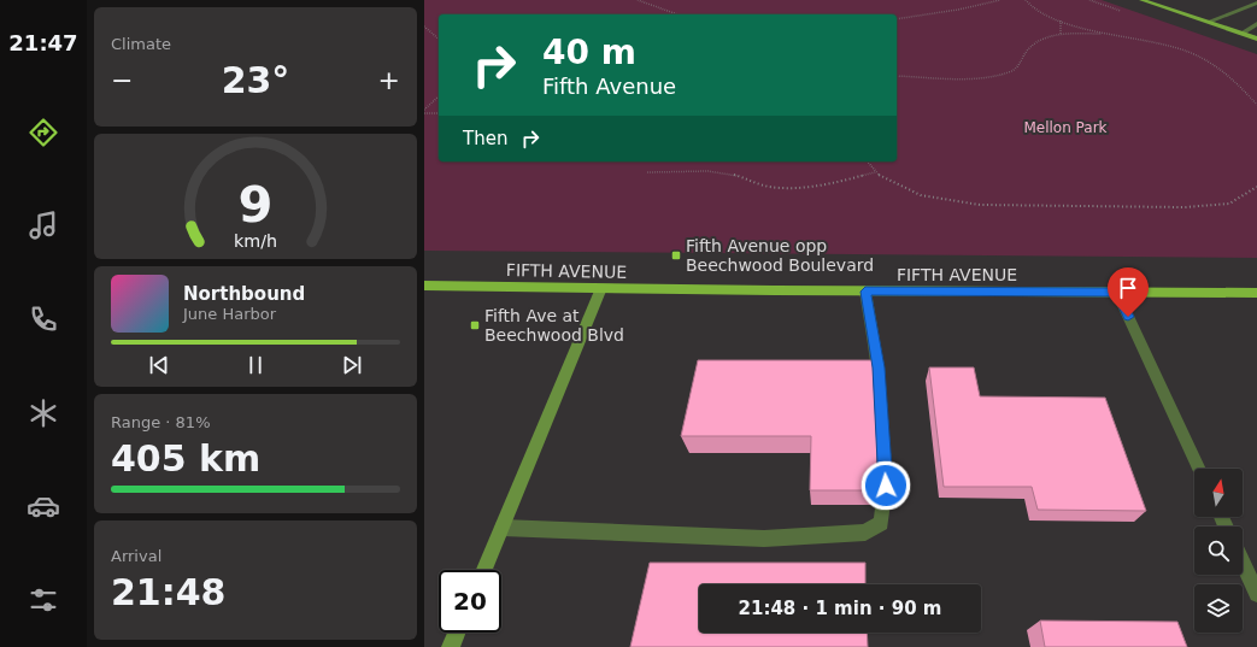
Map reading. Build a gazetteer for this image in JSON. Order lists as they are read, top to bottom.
{
  "streets": {
    "highway": ["FIFTH AVENUE"]
  },
  "parks": ["Mellon Park"],
  "places": {
    "transit": ["Fifth Avenue opp Beechwood Boulevard", "Fifth Ave at Beechwood Blvd"]
  },
  "north": "top",
  "page": {
    "tabs": "21:47",
    "tile": [
      "Climate",
      ["Range · 81%", "405 km"],
      ["Arrival", "21:48"]
    ],
    "turn": ["40 m", "Fifth Avenue"],
    "heat": ["−", "23°", "+"],
    "then": "Then",
    "song": ["Northbound", "June Harbor"],
    "limit": "20",
    "trip": "21:48 · 1 min · 90 m",
    "gauge": ["9", "km/h"]
  }
}
